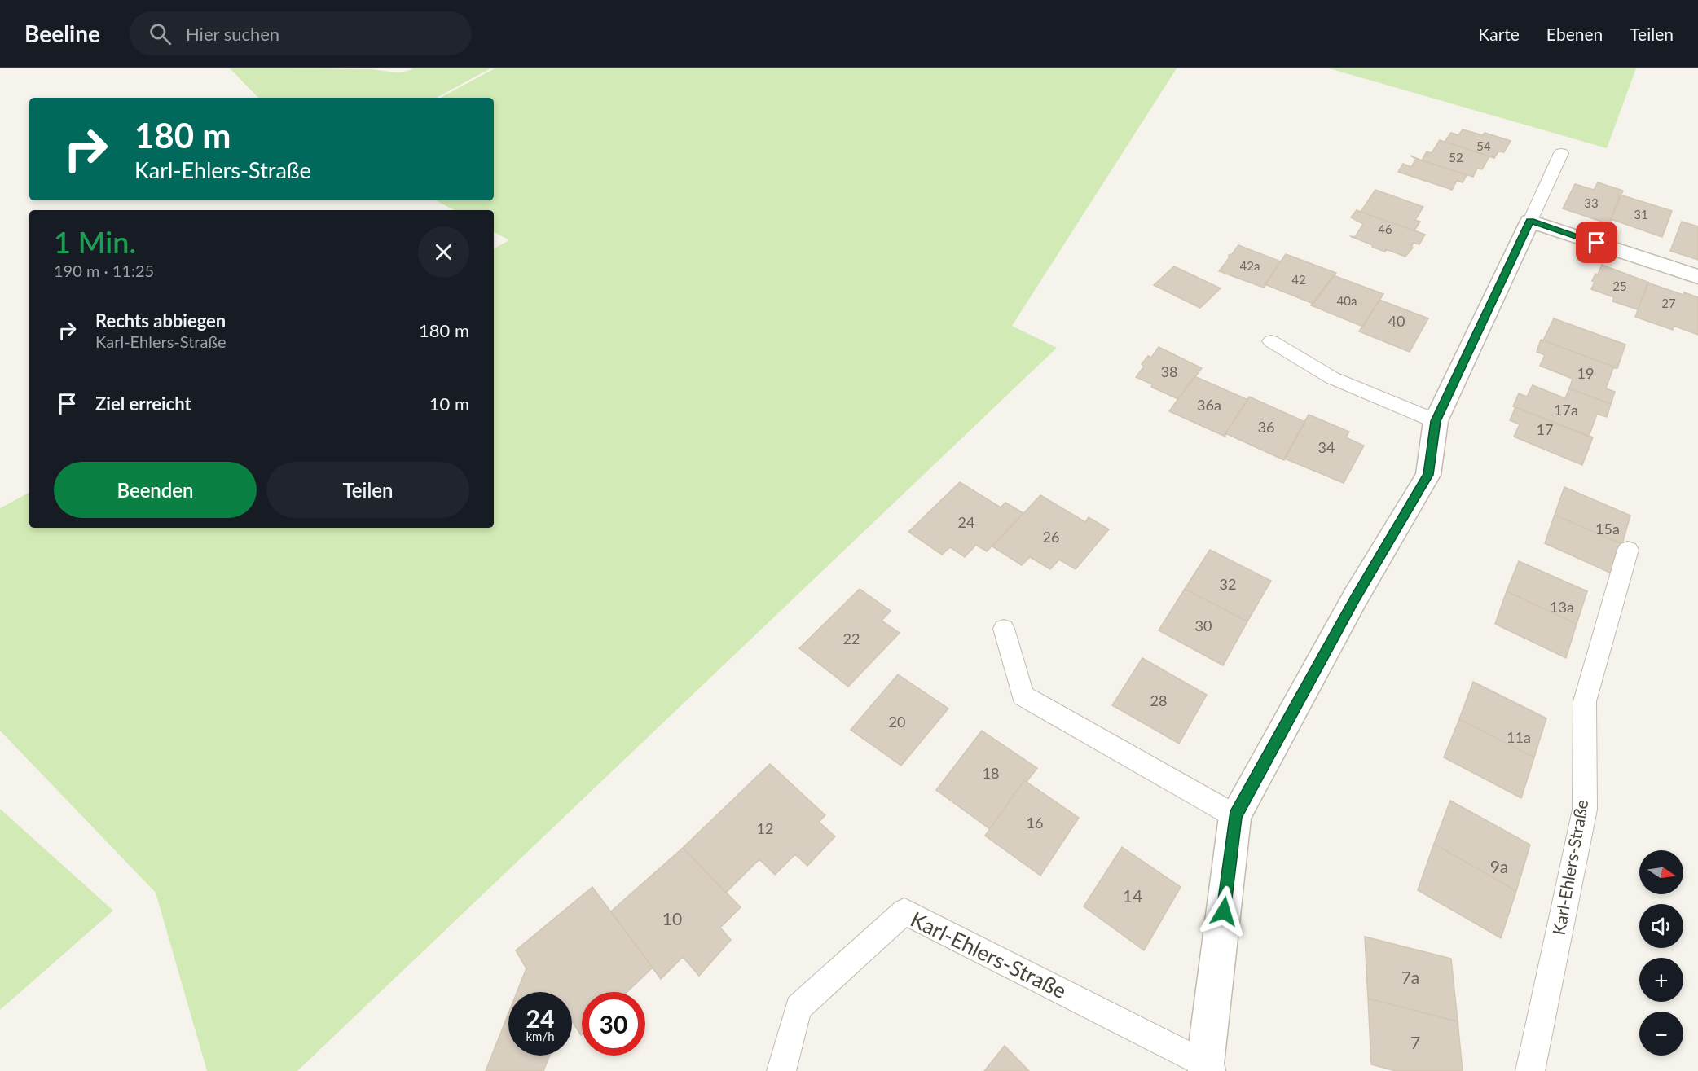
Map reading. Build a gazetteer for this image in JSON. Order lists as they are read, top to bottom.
{
  "streets": {
    "street": ["Karl-Ehlers-Straße"]
  },
  "house_numbers": [
    "54",
    "52",
    "33",
    "31",
    "46",
    "42a",
    "42",
    "25",
    "40a",
    "27",
    "40",
    "38",
    "19",
    "36a",
    "17a",
    "36",
    "17",
    "34",
    "24",
    "15a",
    "26",
    "32",
    "13a",
    "30",
    "22",
    "28",
    "20",
    "11a",
    "18",
    "16",
    "12",
    "9a",
    "14",
    "10",
    "7a",
    "7"
  ],
  "north": "right",
  "page": {
    "header": "Beeline",
    "search": "Hier suchen",
    "nav": ["Karte", "Ebenen", "Teilen"],
    "turn": ["180 m", "Karl-Ehlers-Straße"],
    "heading": ["1 Min.", "190 m · 11:25"],
    "list": [
      {
        "name": "Rechts abbiegen",
        "note": "Karl-Ehlers-Straße",
        "value": "180 m"
      },
      {
        "name": "Ziel erreicht",
        "value": "10 m"
      }
    ],
    "buttons": ["Beenden", "Teilen"],
    "map_buttons": ["+", "−"],
    "speed": "24 km/h",
    "limit": "30"
  }
}
